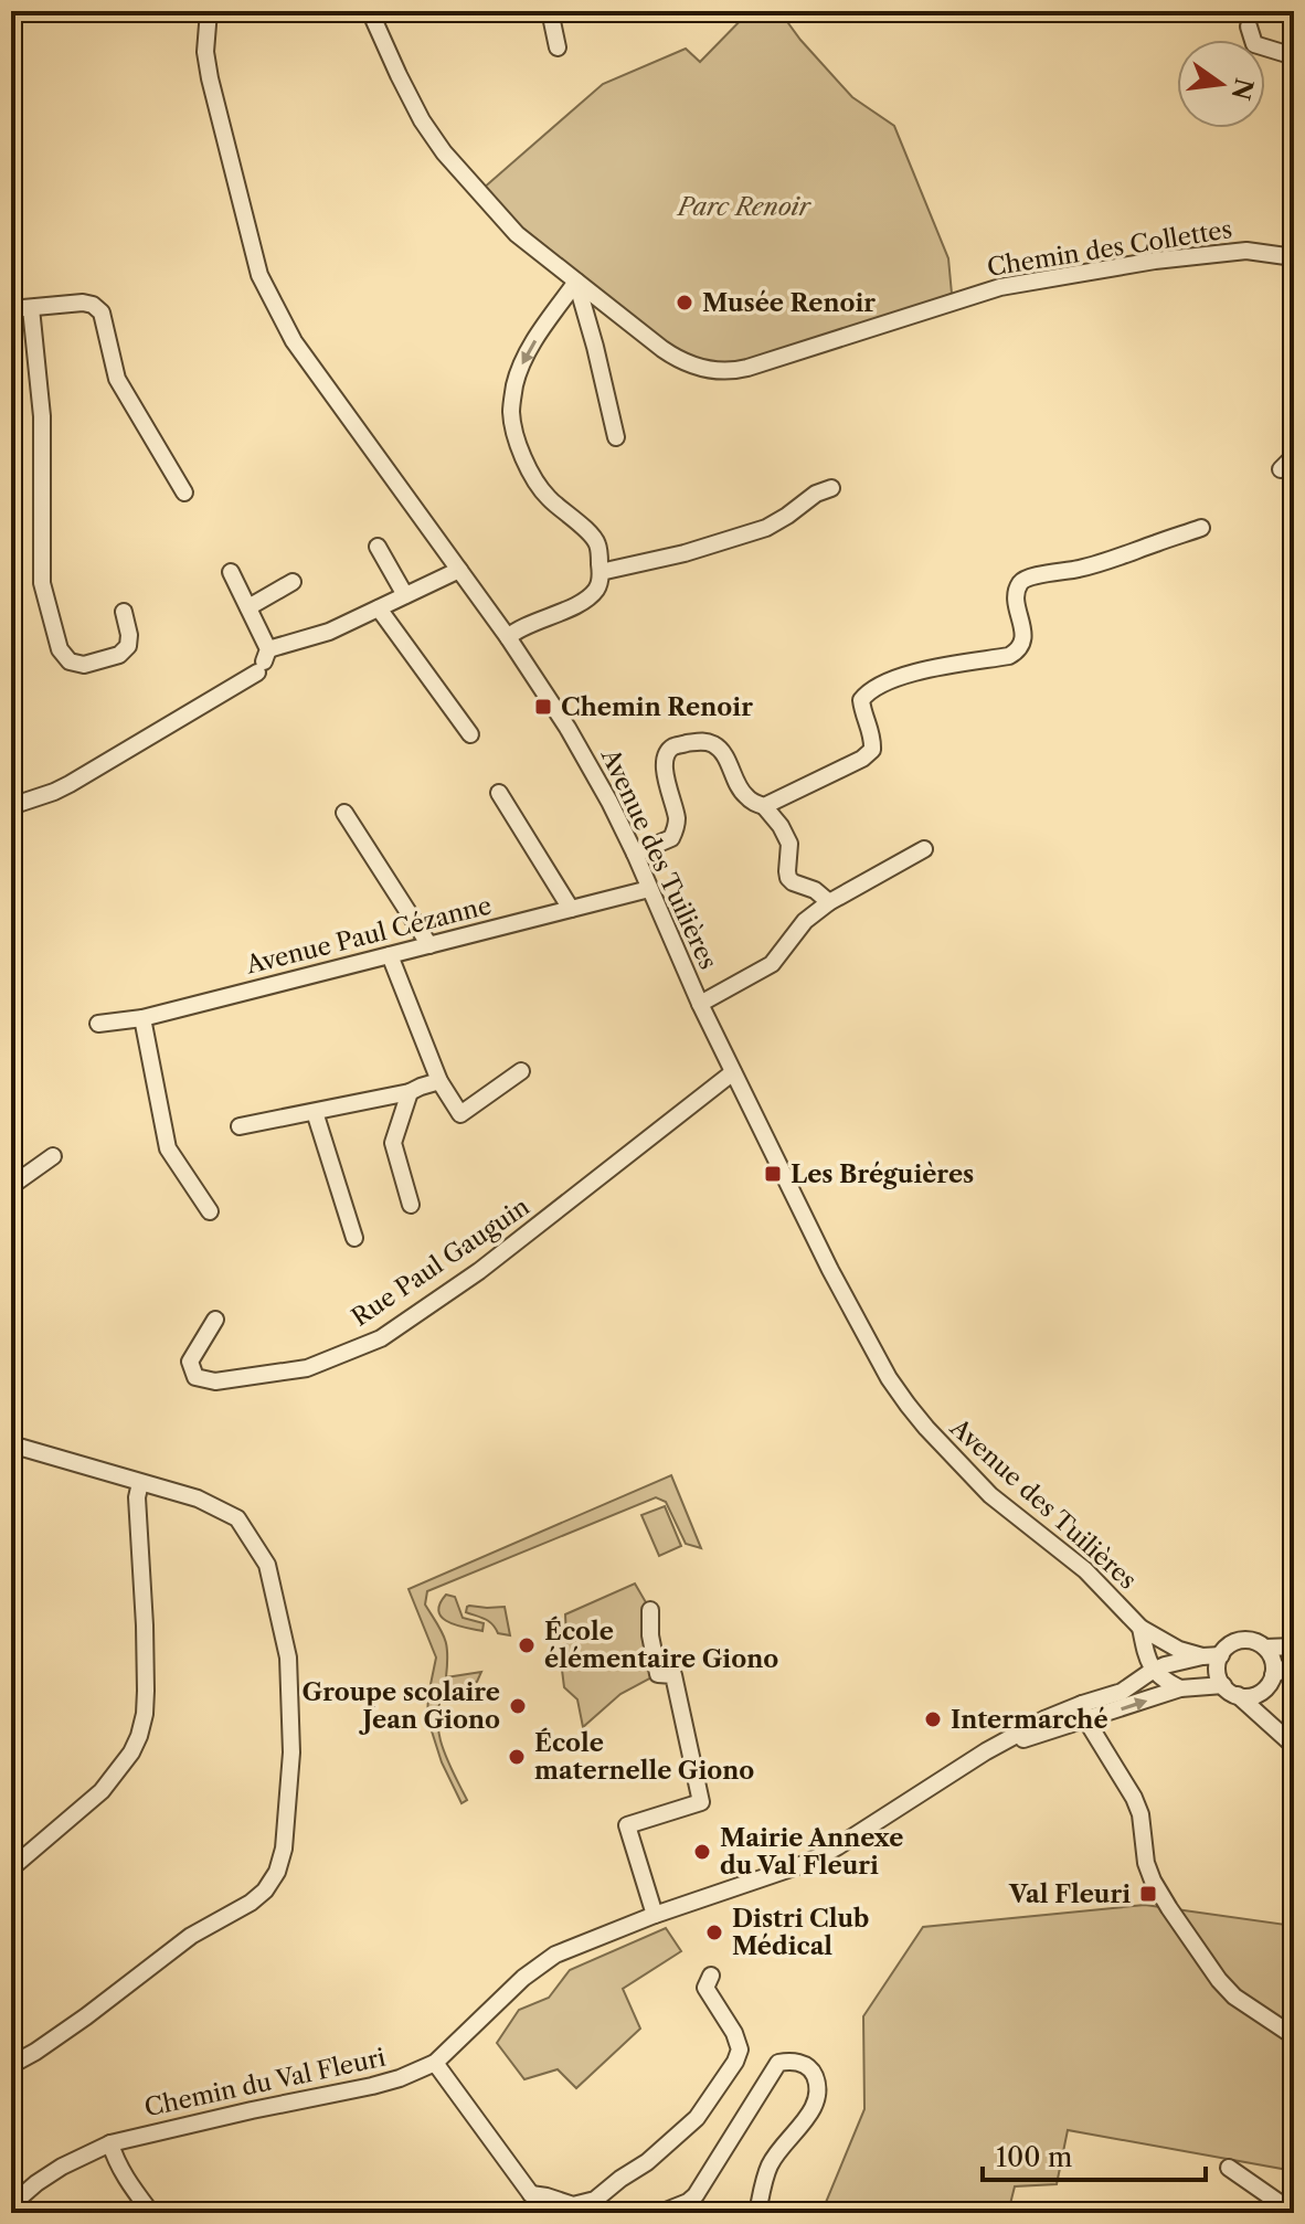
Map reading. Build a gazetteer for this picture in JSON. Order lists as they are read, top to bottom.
{
  "streets": {
    "street": [
      "Chemin des Collettes",
      "Avenue des Tuilières",
      "Avenue Paul Cézanne",
      "Rue Paul Gauguin",
      "Chemin du Val Fleuri"
    ]
  },
  "crossings": [
    ["Avenue des Tuilières", "Avenue Paul Cézanne"],
    ["Avenue des Tuilières", "Rue Paul Gauguin"],
    ["Avenue des Tuilières", "Chemin du Val Fleuri"]
  ],
  "parks": ["Parc Renoir"],
  "places": {
    "other": [
      "Musée Renoir",
      "École élémentaire Giono",
      "Groupe scolaire Jean Giono",
      "Intermarché",
      "École maternelle Giono",
      "Mairie Annexe du Val Fleuri",
      "Distri Club Médical"
    ],
    "transit": ["Chemin Renoir", "Les Bréguières", "Val Fleuri"]
  },
  "scale_bar": "100 m",
  "north": "right"
}
